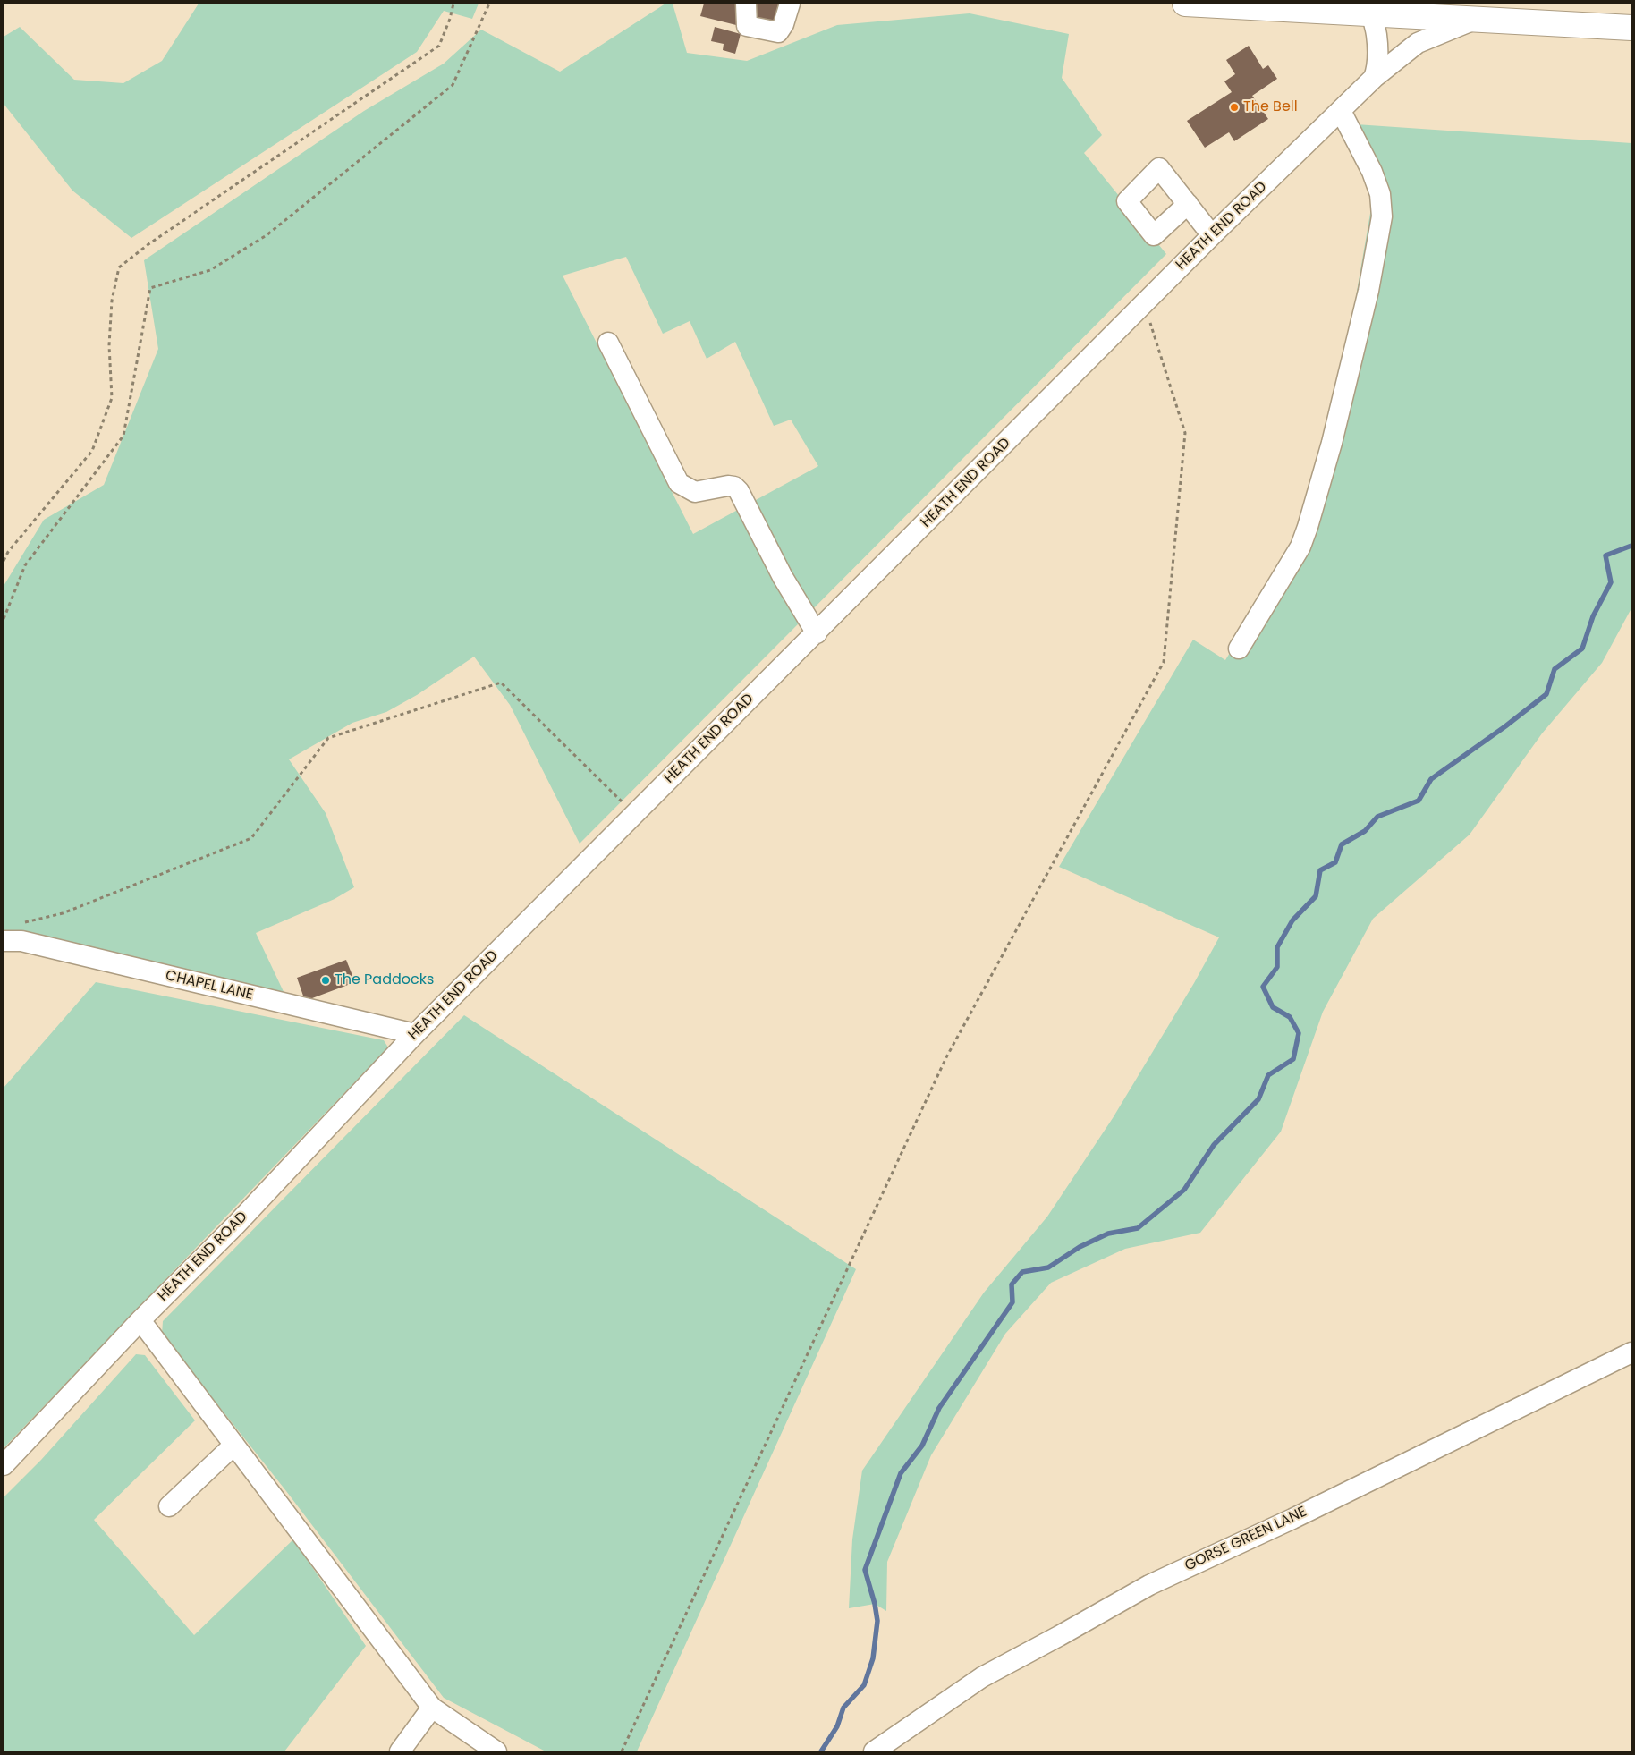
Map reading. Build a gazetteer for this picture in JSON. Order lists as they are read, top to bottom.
{
  "streets": {
    "street": ["HEATH END ROAD", "CHAPEL LANE", "GORSE GREEN LANE"]
  },
  "crossings": [
    ["HEATH END ROAD", "CHAPEL LANE"]
  ],
  "places": ["The Bell", "The Paddocks"]
}
